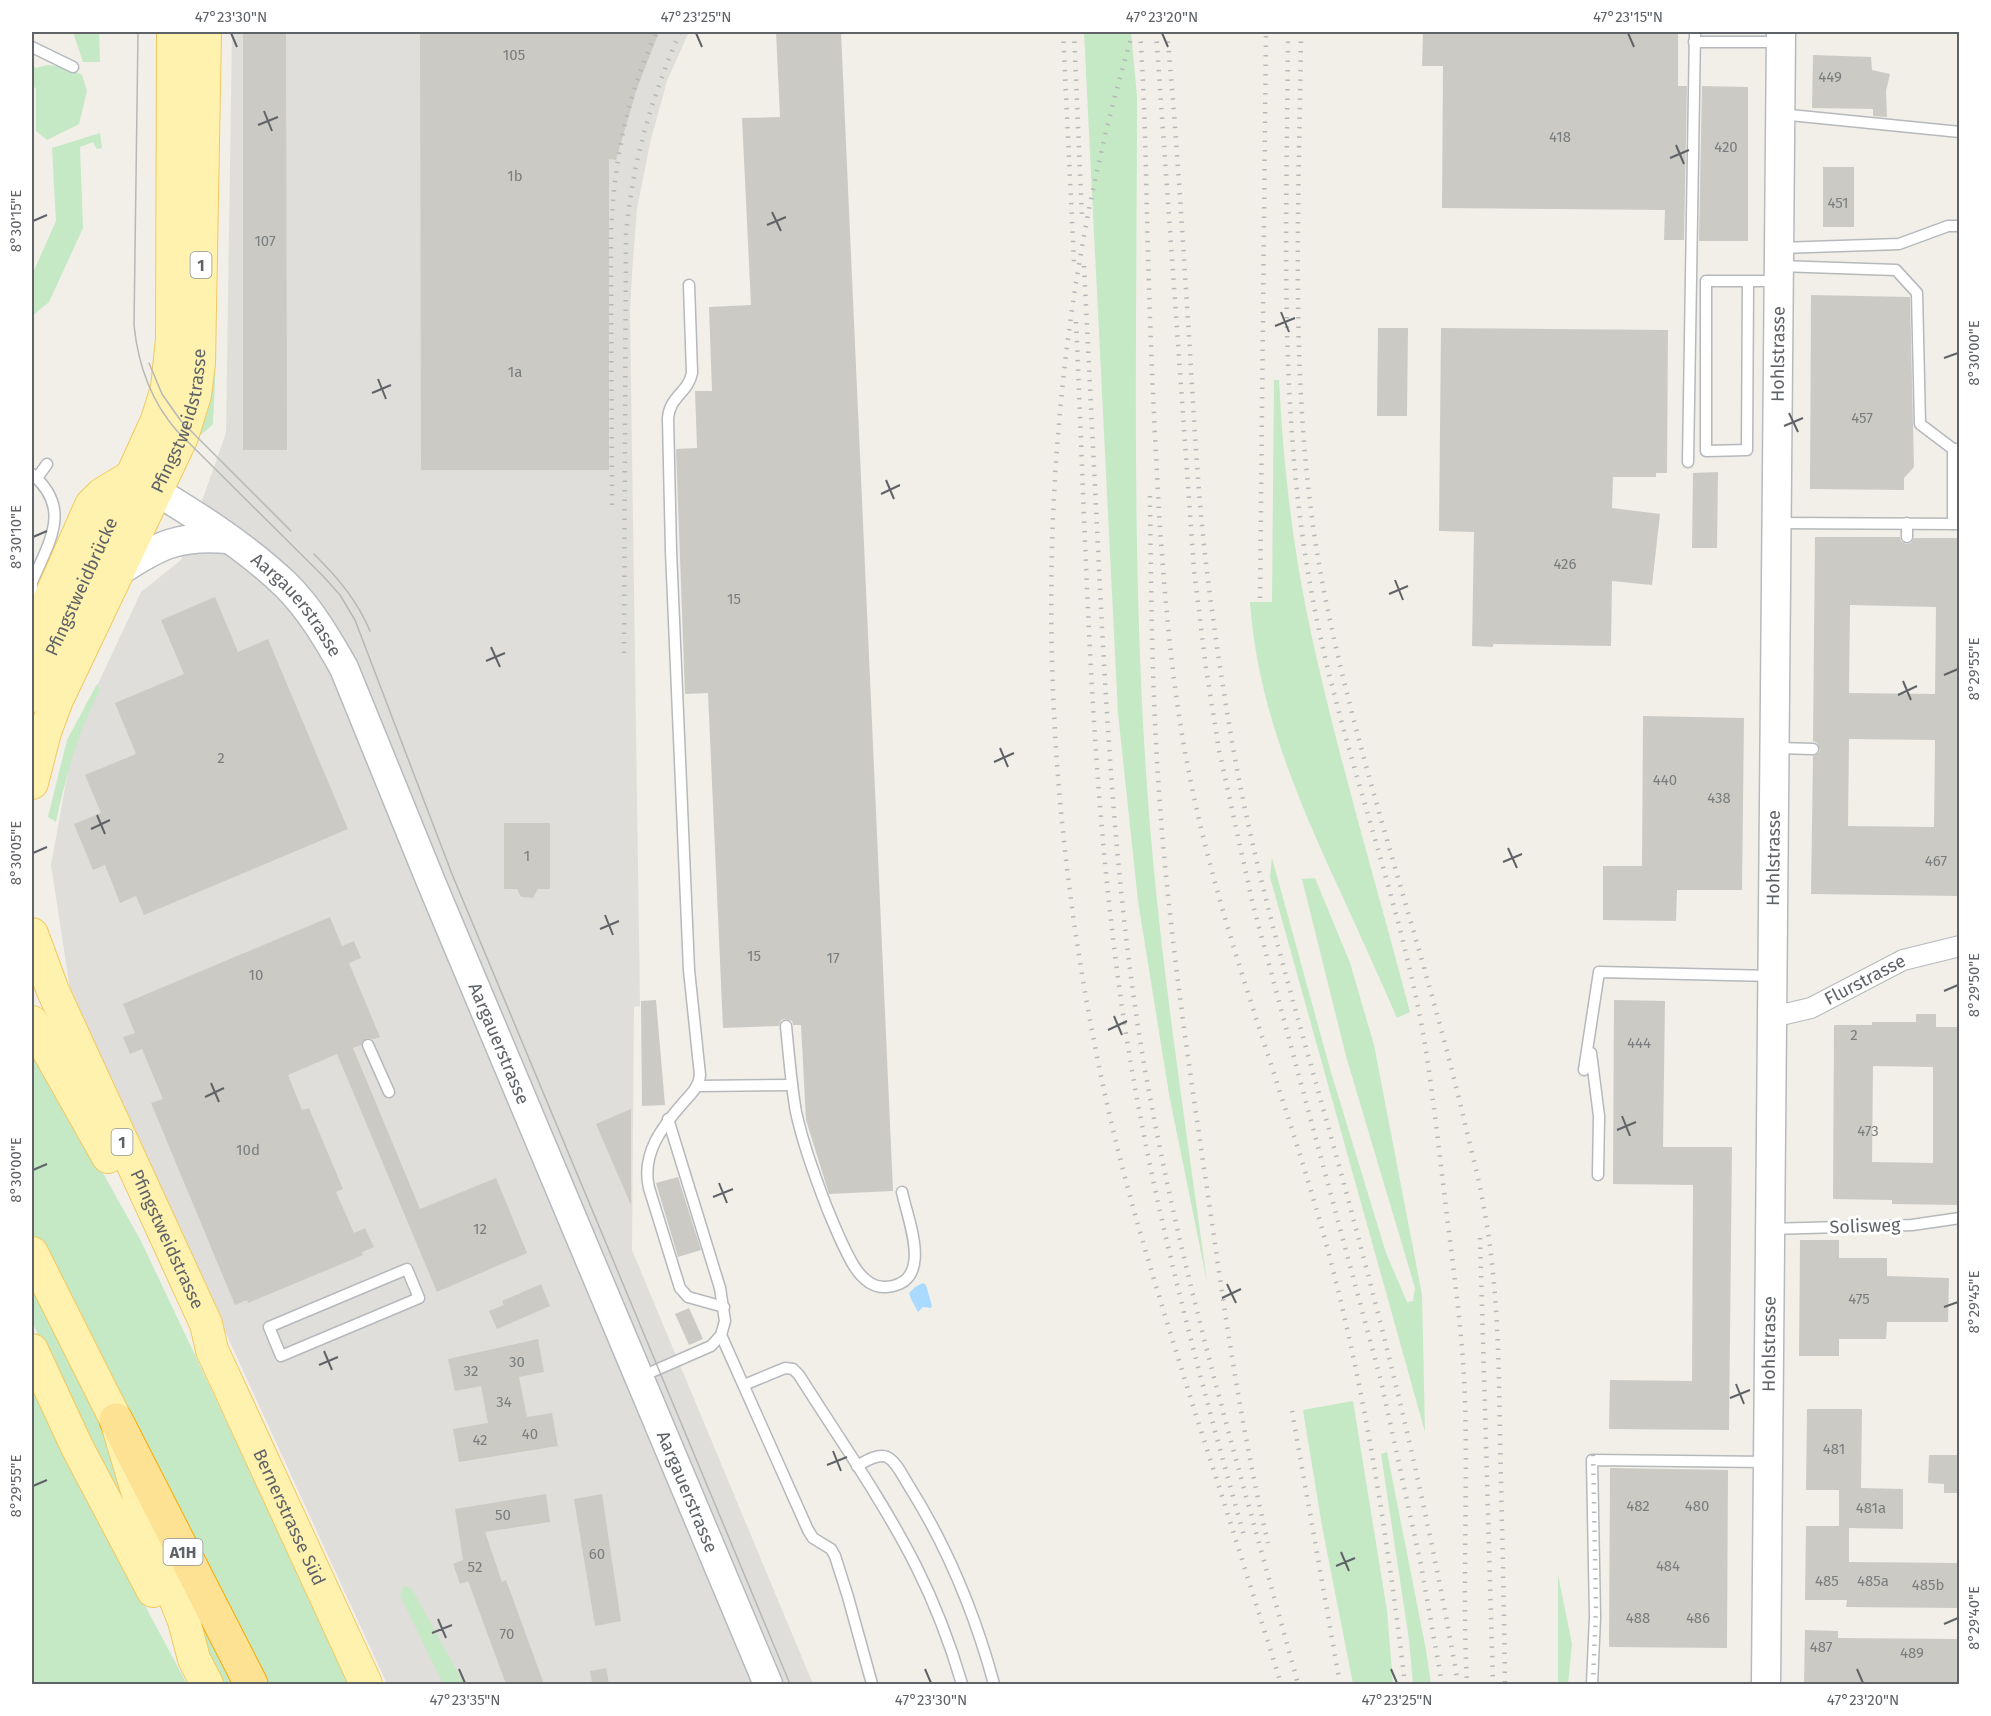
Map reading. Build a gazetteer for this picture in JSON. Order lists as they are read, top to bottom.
{
  "streets": {
    "highway": ["A1H"],
    "main road": [
      "1",
      "Pfingstweidstrasse",
      "Pfingstweidbrücke",
      "Bernerstrasse Süd"
    ],
    "street": ["Hohlstrasse", "Aargauerstrasse", "Flurstrasse"],
    "lane": ["Solisweg"]
  },
  "crossings": [
    ["Hohlstrasse", "Flurstrasse"],
    ["Hohlstrasse", "Solisweg"],
    ["Pfingstweidstrasse", "Pfingstweidbrücke"],
    ["Pfingstweidstrasse", "Aargauerstrasse"],
    ["Pfingstweidstrasse", "Bernerstrasse Süd"],
    ["Pfingstweidbrücke", "Aargauerstrasse"]
  ],
  "house_numbers": [
    "105",
    "449",
    "418",
    "420",
    "1b",
    "451",
    "107",
    "1a",
    "457",
    "426",
    "15",
    "2",
    "440",
    "438",
    "1",
    "467",
    "15",
    "17",
    "10",
    "2",
    "444",
    "473",
    "10d",
    "12",
    "475",
    "30",
    "32",
    "34",
    "40",
    "42",
    "481",
    "482",
    "480",
    "481a",
    "50",
    "60",
    "484",
    "52",
    "485",
    "485a",
    "485b",
    "488",
    "486",
    "70",
    "487",
    "489"
  ],
  "coordinates": [
    "47°23'30\"N",
    "47°23'25\"N",
    "47°23'20\"N",
    "47°23'15\"N",
    "8°30'15\"E",
    "8°30'00\"E",
    "8°30'10\"E",
    "8°29'55\"E",
    "8°30'05\"E",
    "8°29'50\"E",
    "8°29'45\"E",
    "8°29'40\"E",
    "47°23'35\"N"
  ]
}
